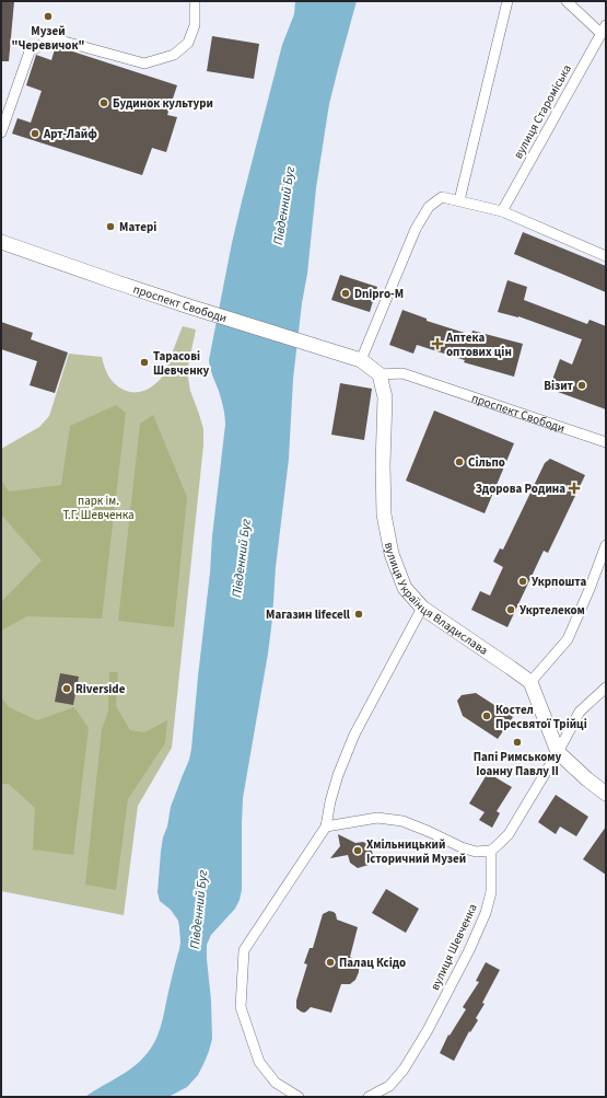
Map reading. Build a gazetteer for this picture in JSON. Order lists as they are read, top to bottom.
{
  "streets": {
    "main road": ["проспект Свободи", "вулиця Українця Владислава"],
    "street": ["вулиця Староміська", "вулиця Шевченка"]
  },
  "crossings": [
    ["проспект Свободи", "вулиця Українця Владислава"]
  ],
  "water": ["Південний Буг"],
  "parks": ["парк ім. Т.Г. Шевченка"],
  "places": {
    "other": [
      "Музей \"Черевичок\"",
      "Будинок культури",
      "Арт-Лайф",
      "Матері",
      "Dnipro-M",
      "Тарасові Шевченку",
      "Візит",
      "Сільпо",
      "Укрпошта",
      "Укртелеком",
      "Магазин lifecell",
      "Riverside",
      "Костел Пресвятої Трійці",
      "Папі Римському Іоанну Павлу ІІ",
      "Хмільницький Історичний Музей",
      "Палац Ксідо"
    ],
    "health": ["Аптека оптових цін", "Здорова Родина"]
  }
}
